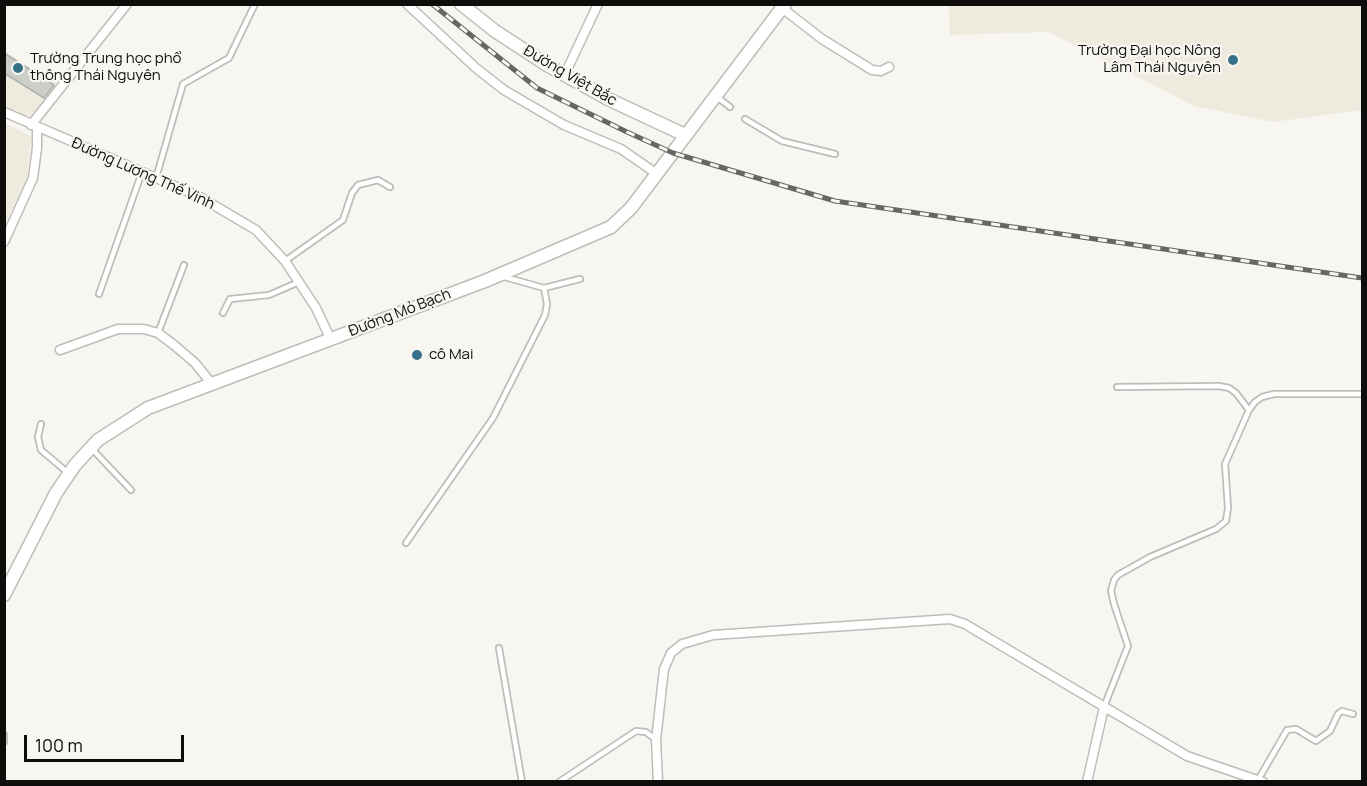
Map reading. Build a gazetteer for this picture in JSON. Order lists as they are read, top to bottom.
{
  "streets": {
    "street": ["Đường Việt Bắc", "Đường Lương Thế Vinh", "Đường Mỏ Bạch"]
  },
  "crossings": [
    ["Đường Việt Bắc", "Đường Mỏ Bạch"],
    ["Đường Lương Thế Vinh", "Đường Mỏ Bạch"]
  ],
  "places": ["Trường Đại học Nông Lâm Thái Nguyên", "Trường Trung học phổ thông Thái Nguyên", "cô Mai"],
  "scale_bar": "100 m"
}
